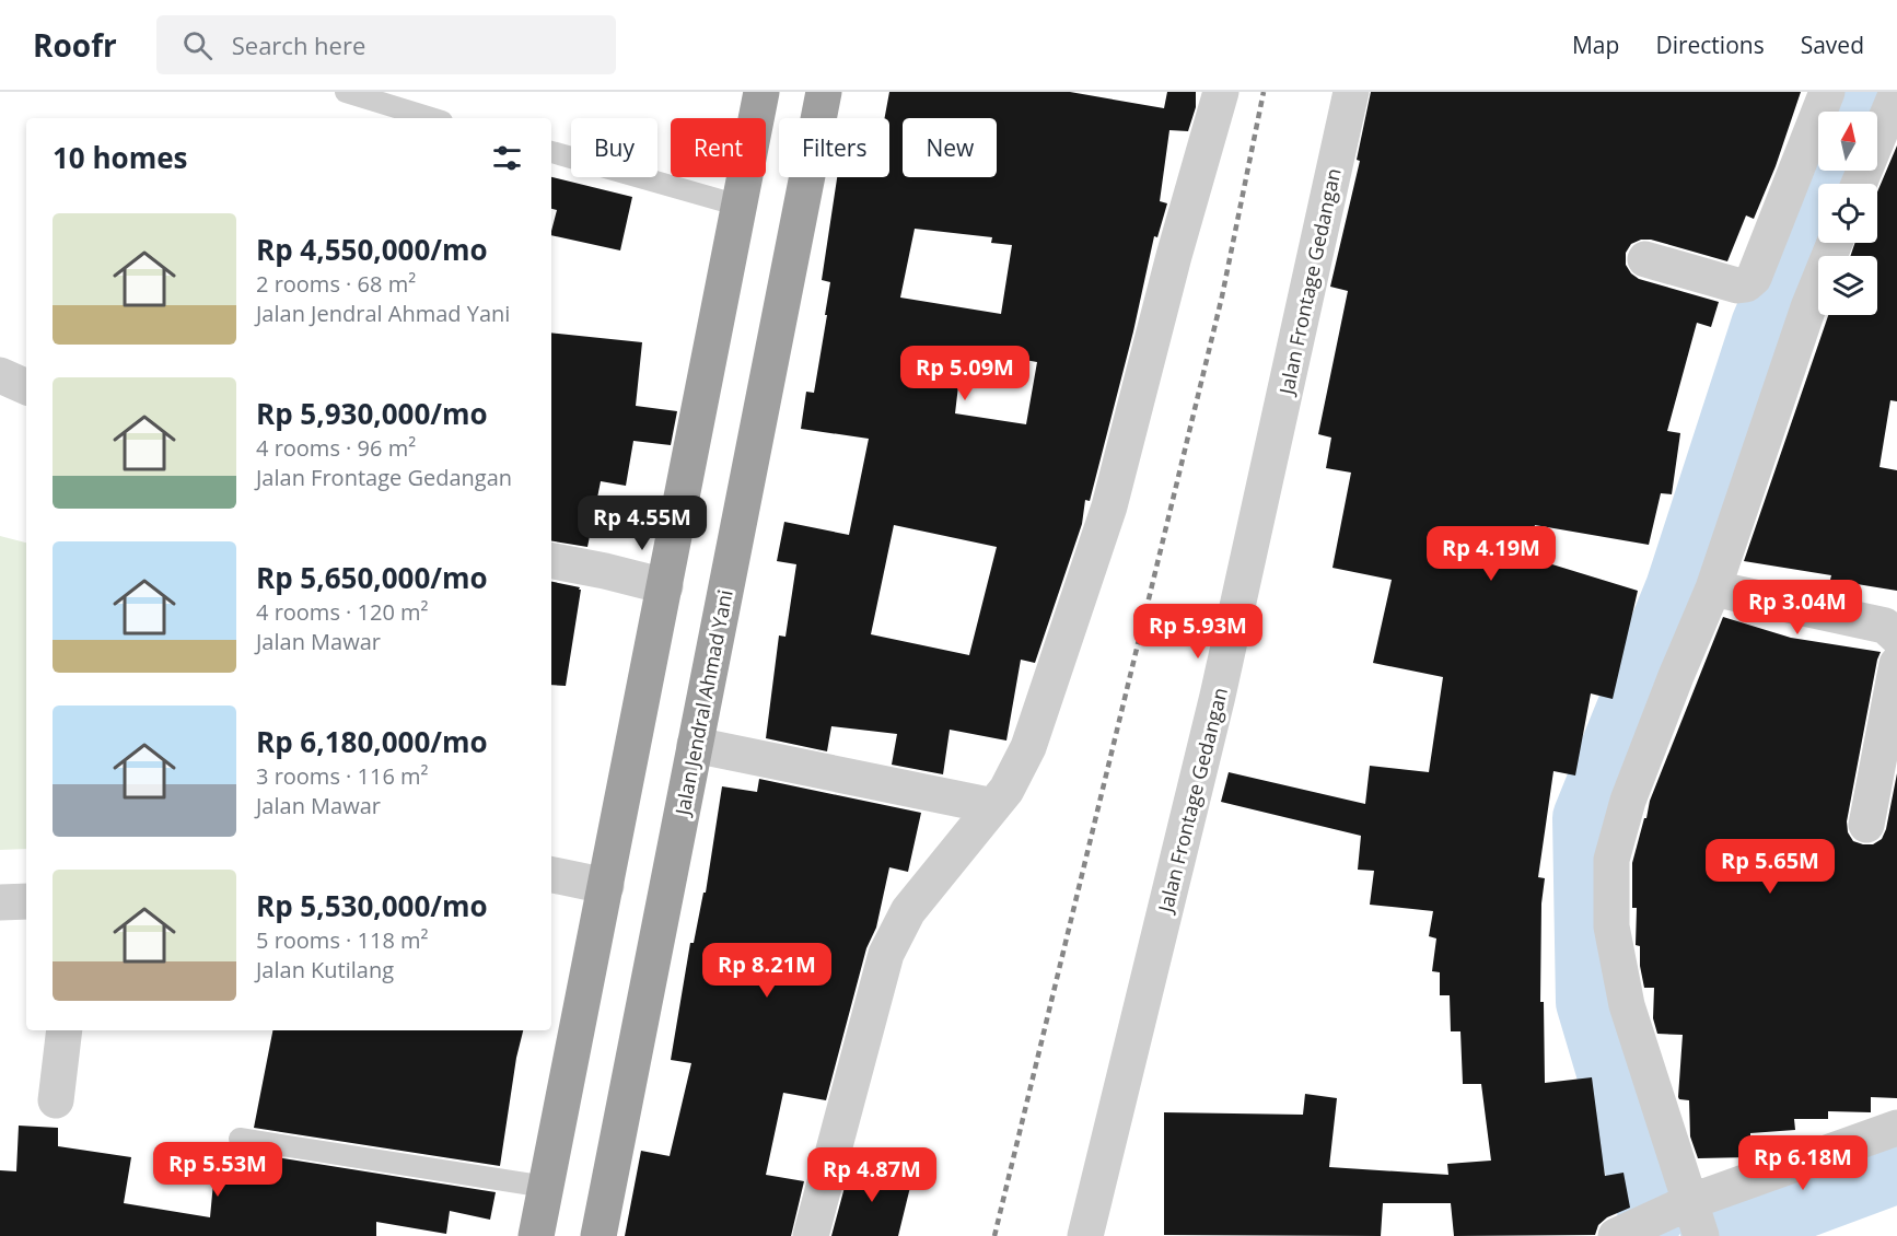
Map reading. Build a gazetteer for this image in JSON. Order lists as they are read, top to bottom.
{
  "streets": {
    "highway": ["Jalan Jendral Ahmad Yani"],
    "street": ["Jalan Frontage Gedangan"]
  },
  "north": "top",
  "page": {
    "header": "Roofr",
    "search": "Search here",
    "nav": ["Map", "Directions", "Saved"],
    "chip": [
      "Buy",
      "Rent",
      "Filters",
      "New"
    ],
    "heading": "10 homes",
    "list": [
      {
        "name": "Rp 4,550,000/mo",
        "note": "2 rooms · 68 m² · Jalan Jendral Ahmad Yani"
      },
      {
        "name": "Rp 5,930,000/mo",
        "note": "4 rooms · 96 m² · Jalan Frontage Gedangan"
      },
      {
        "name": "Rp 5,650,000/mo",
        "note": "4 rooms · 120 m² · Jalan Mawar"
      },
      {
        "name": "Rp 6,180,000/mo",
        "note": "3 rooms · 116 m² · Jalan Mawar"
      },
      {
        "name": "Rp 5,530,000/mo",
        "note": "5 rooms · 118 m² · Jalan Kutilang"
      }
    ],
    "price": [
      "Rp 5.09M",
      "Rp 4.55M",
      "Rp 4.19M",
      "Rp 3.04M",
      "Rp 5.93M",
      "Rp 5.65M",
      "Rp 8.21M",
      "Rp 6.18M",
      "Rp 5.53M",
      "Rp 4.87M"
    ]
  }
}
